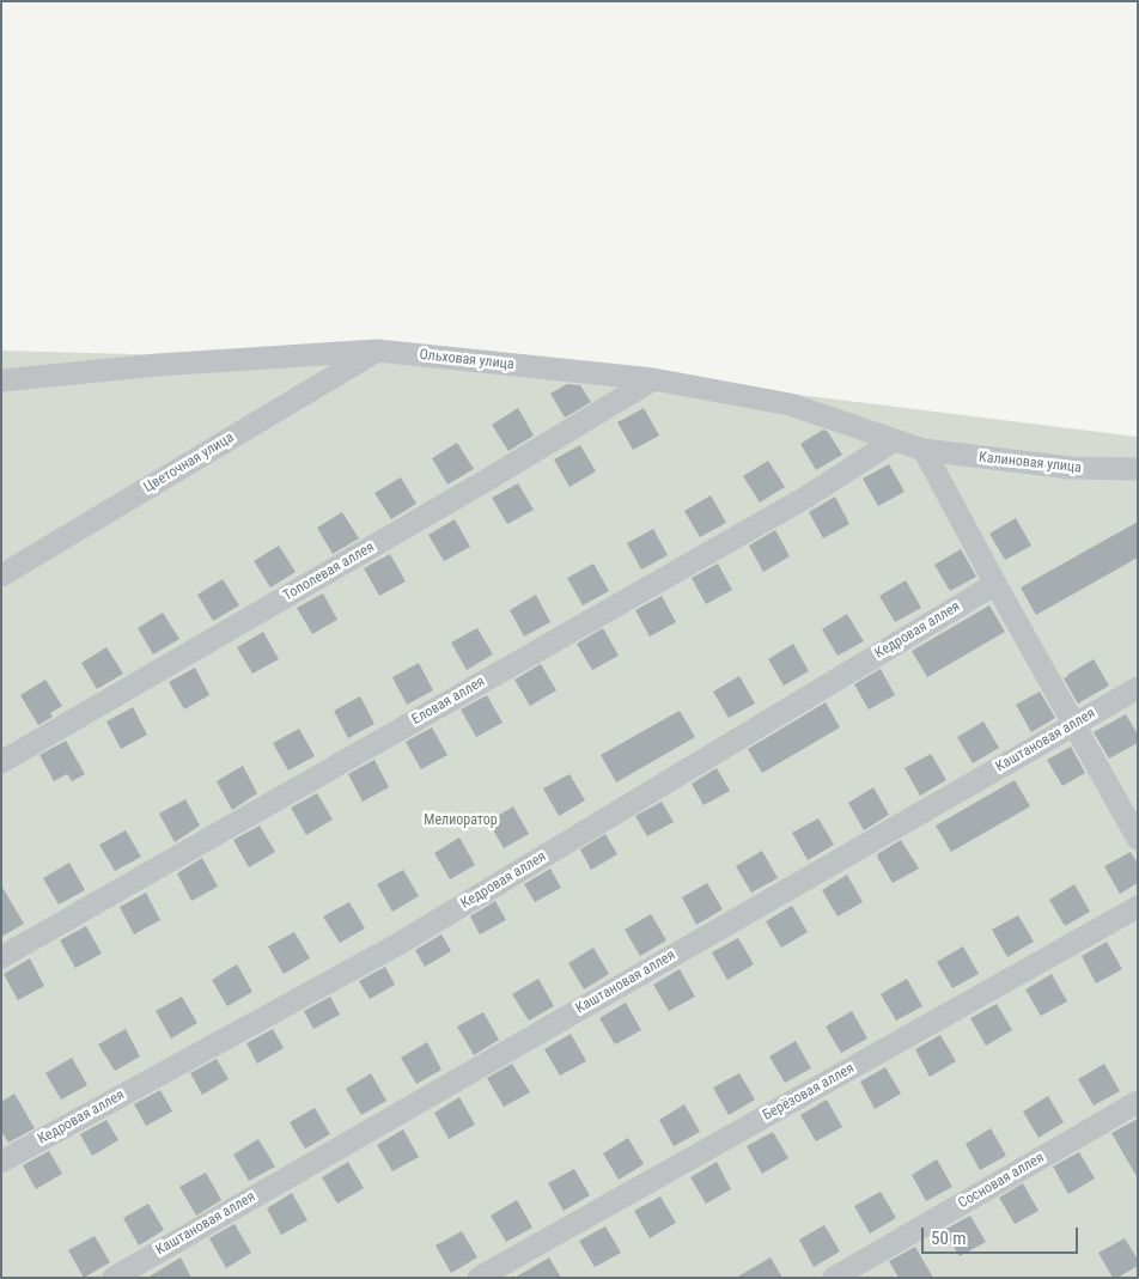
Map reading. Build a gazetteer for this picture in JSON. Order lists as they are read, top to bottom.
{
  "streets": {
    "street": [
      "Ольховая улица",
      "Цветочная улица",
      "Калиновая улица",
      "Тополевая аллея",
      "Кедровая аллея",
      "Еловая аллея",
      "Каштановая аллея",
      "Берёзовая аллея",
      "Сосновая аллея"
    ]
  },
  "crossings": [
    ["Ольховая улица", "Цветочная улица"],
    ["Ольховая улица", "Калиновая улица"],
    ["Ольховая улица", "Тополевая аллея"],
    ["Ольховая улица", "Еловая аллея"]
  ],
  "parks": ["Мелиоратор"],
  "scale_bar": "50 m"
}
